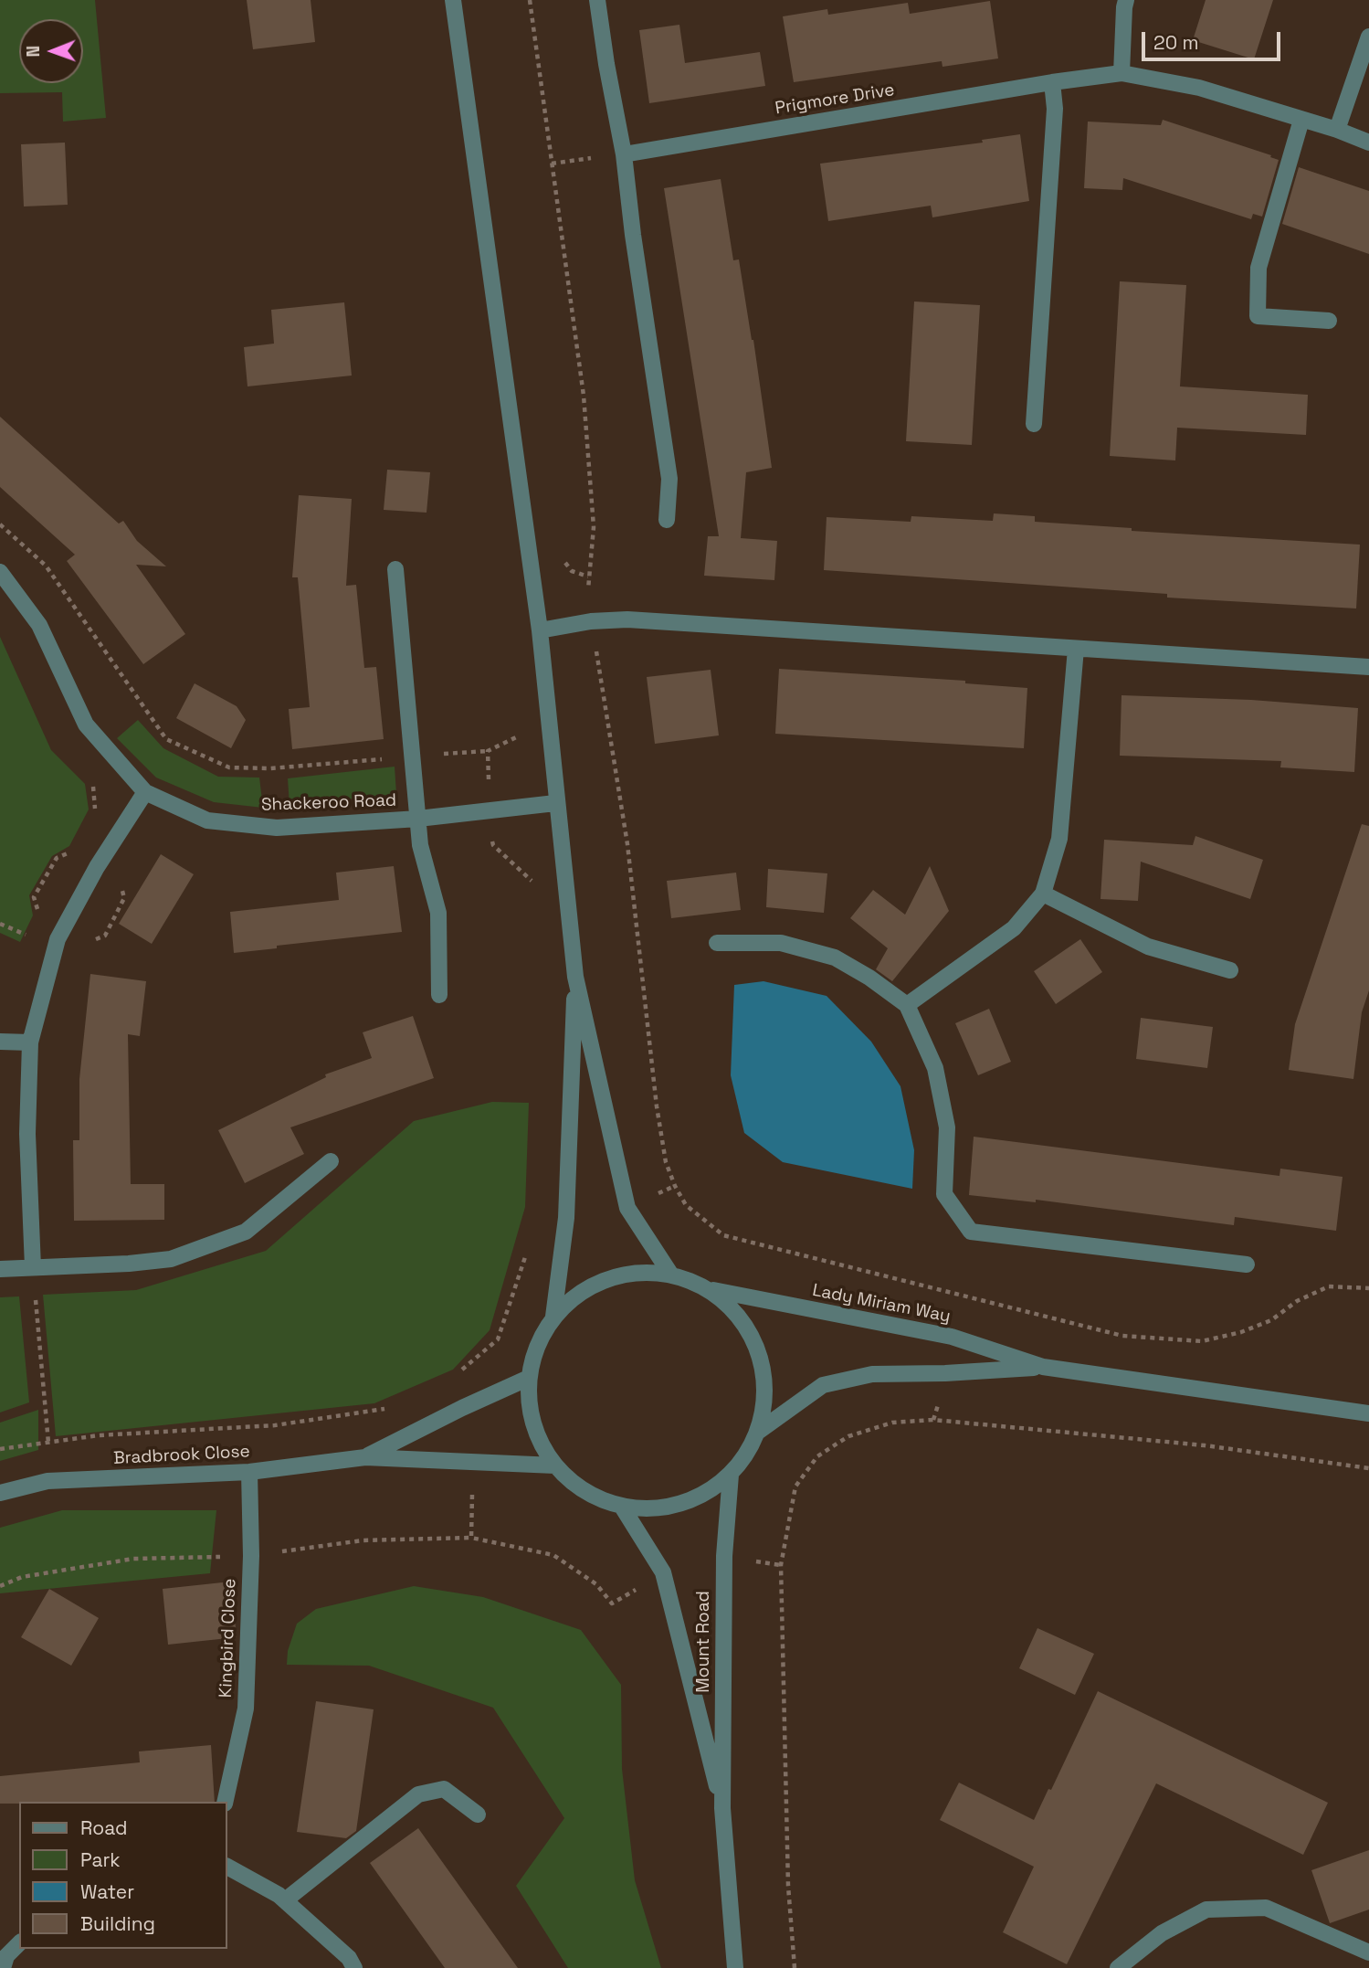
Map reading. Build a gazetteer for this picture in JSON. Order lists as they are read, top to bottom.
{
  "streets": {
    "street": [
      "Prigmore Drive",
      "Shackeroo Road",
      "Lady Miriam Way",
      "Bradbrook Close",
      "Kingbird Close",
      "Mount Road"
    ]
  },
  "crossings": [
    ["Bradbrook Close", "Kingbird Close"]
  ],
  "legend": [
    "Road",
    "Park",
    "Water",
    "Building"
  ],
  "scale_bar": "20 m",
  "north": "left"
}
